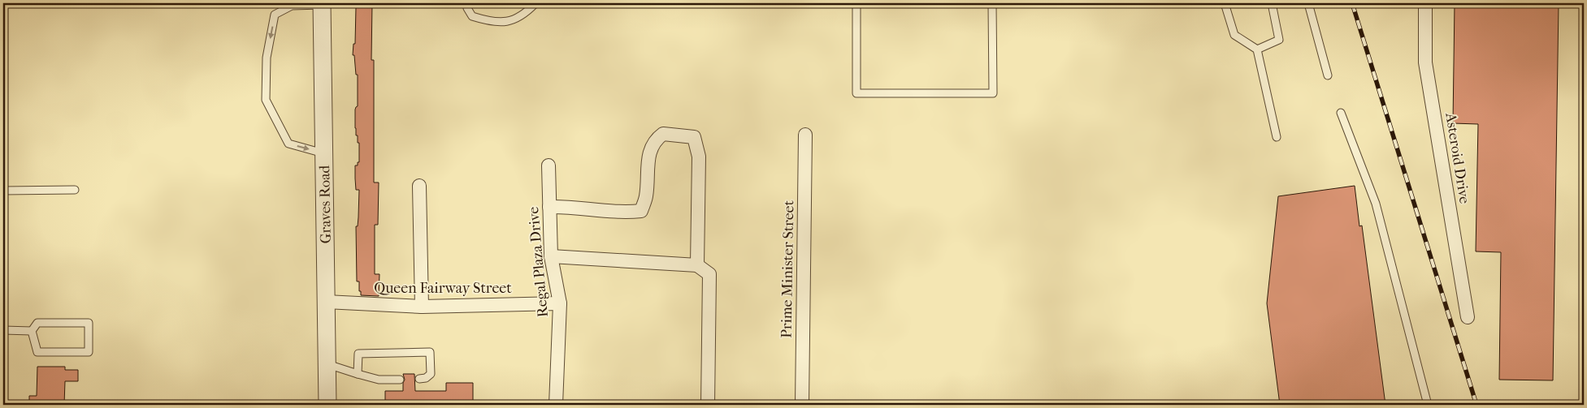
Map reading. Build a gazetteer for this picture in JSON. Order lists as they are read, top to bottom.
{
  "streets": {
    "street": [
      "Asteroid Drive",
      "Graves Road",
      "Regal Plaza Drive",
      "Prime Minister Street",
      "Queen Fairway Street"
    ]
  },
  "crossings": [
    ["Graves Road", "Queen Fairway Street"],
    ["Regal Plaza Drive", "Queen Fairway Street"]
  ]
}
